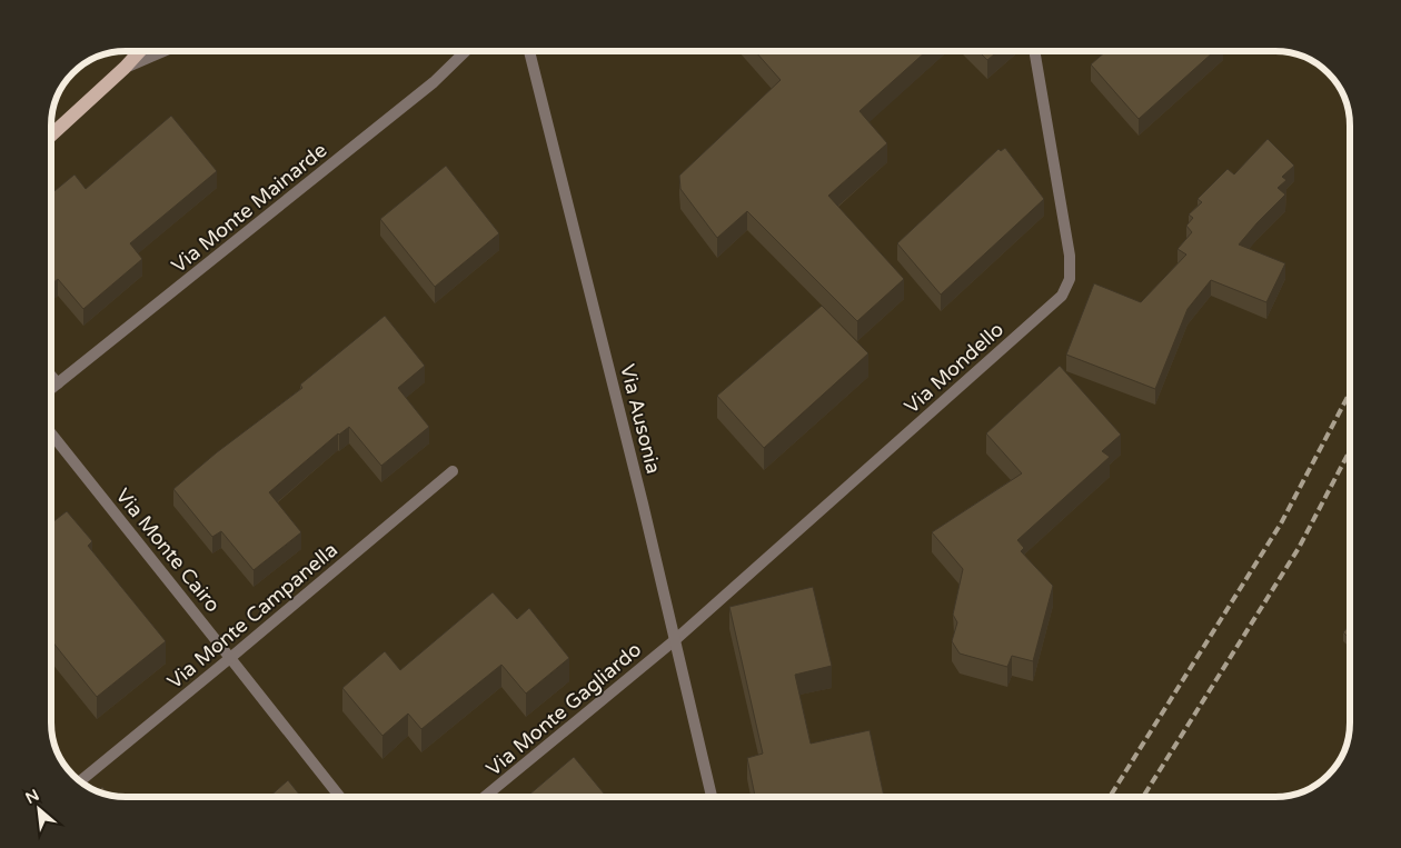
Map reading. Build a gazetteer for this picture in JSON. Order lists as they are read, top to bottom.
{
  "streets": {
    "street": [
      "Via Monte Mainarde",
      "Via Mondello",
      "Via Ausonia",
      "Via Monte Cairo",
      "Via Monte Campanella",
      "Via Monte Gagliardo"
    ]
  },
  "crossings": [
    ["Via Mondello", "Via Ausonia"],
    ["Via Mondello", "Via Monte Gagliardo"],
    ["Via Ausonia", "Via Monte Gagliardo"],
    ["Via Monte Cairo", "Via Monte Campanella"]
  ],
  "north": "top left"
}
